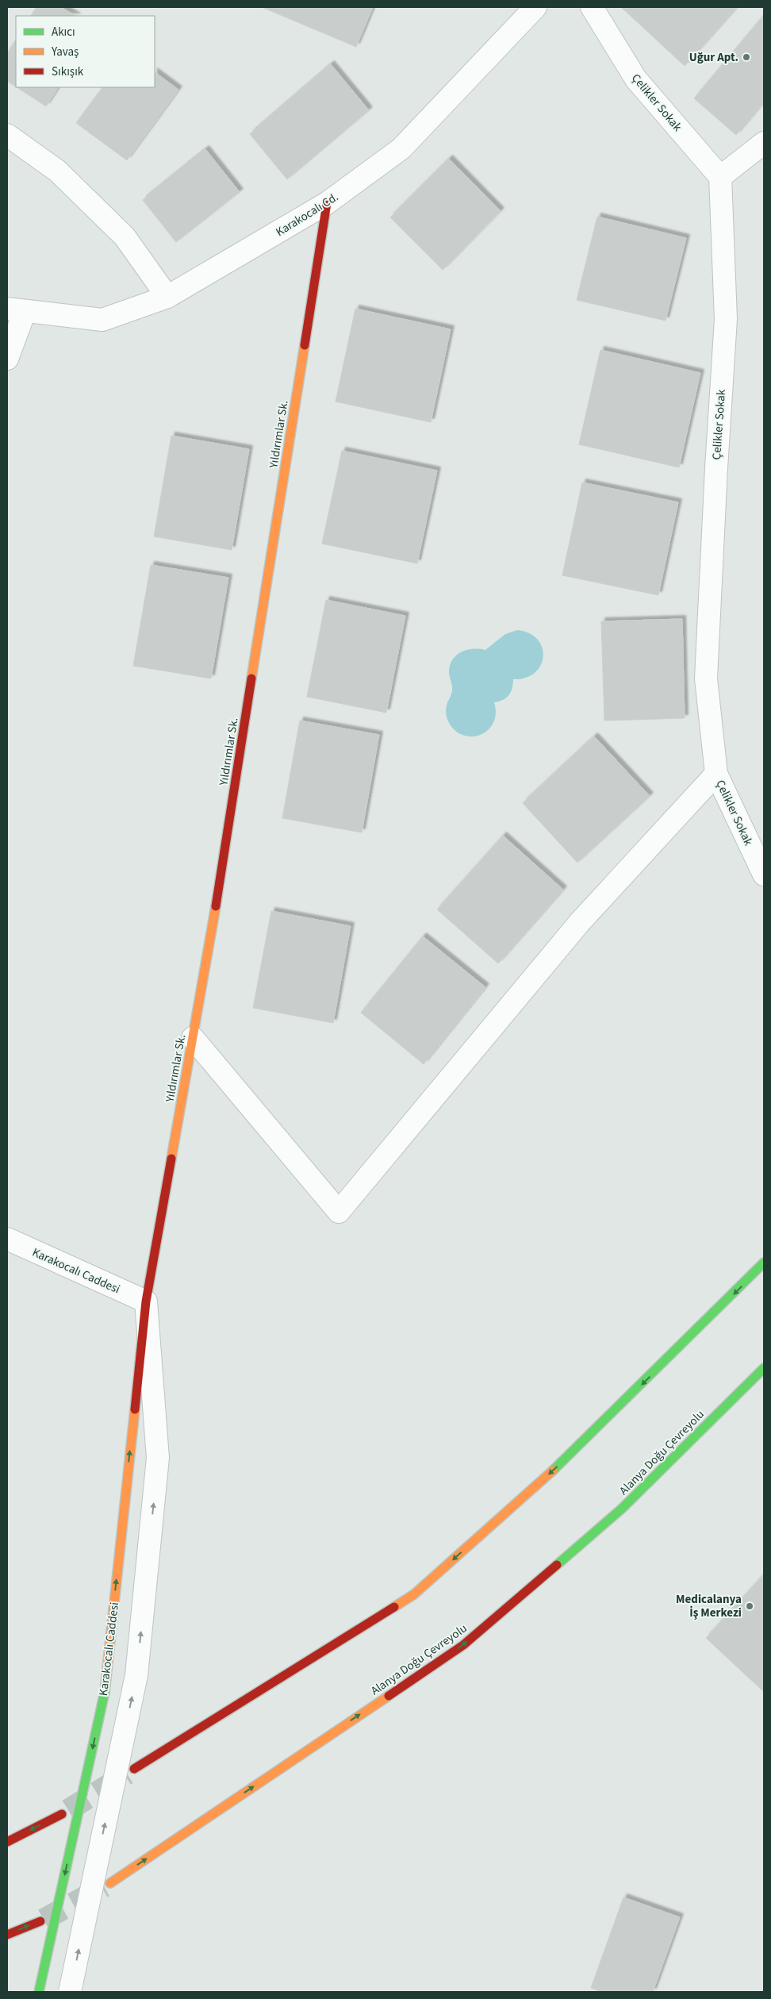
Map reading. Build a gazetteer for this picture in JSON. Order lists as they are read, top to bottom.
{
  "streets": {
    "main road": ["Yıldırımlar Sk.", "Karakocalı Caddesi", "Alanya Doğu Çevreyolu"],
    "street": ["Çelikler Sokak", "Karakocalı Cd."]
  },
  "crossings": [
    ["Karakocalı Cd.", "Yıldırımlar Sk."],
    ["Yıldırımlar Sk.", "Karakocalı Caddesi"]
  ],
  "places": ["Uğur Apt.", "Medicalanya İş Merkezi"],
  "legend": ["Akıcı", "Yavaş", "Sıkışık"]
}
